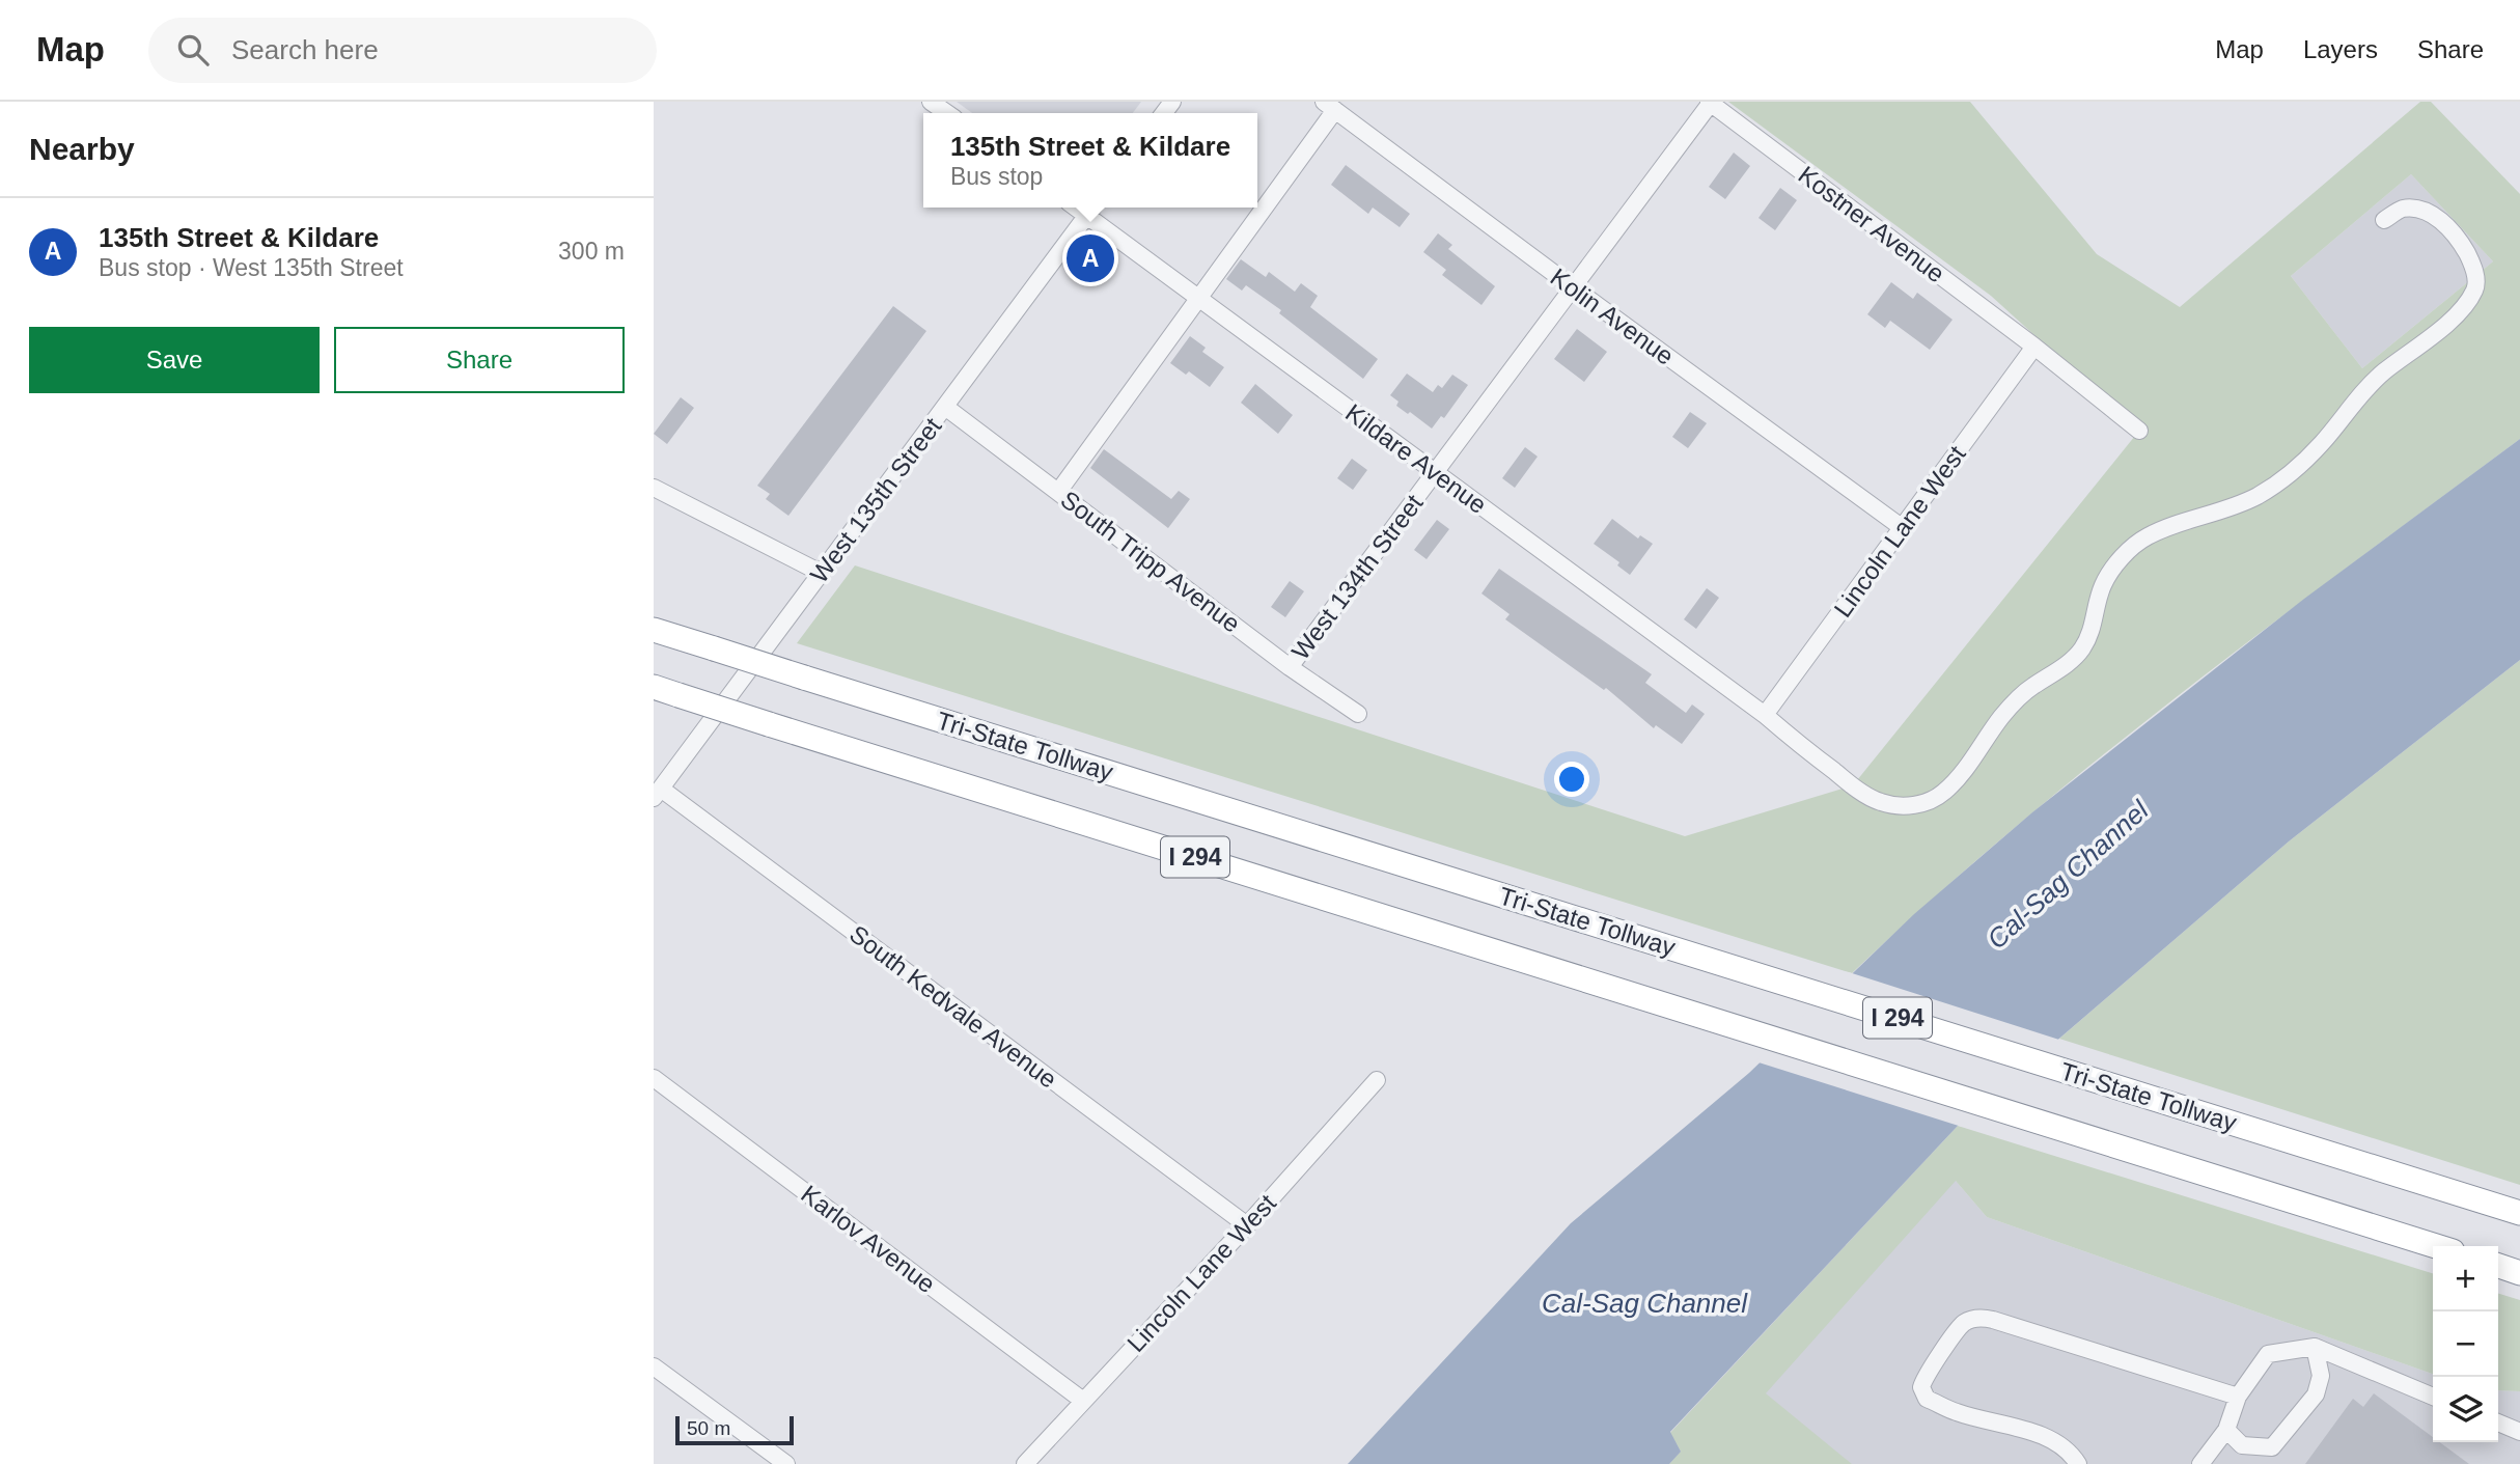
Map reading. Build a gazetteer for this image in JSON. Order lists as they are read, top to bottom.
{
  "streets": {
    "highway": ["Tri-State Tollway", "I 294"],
    "street": [
      "Kostner Avenue",
      "Kolin Avenue",
      "Kildare Avenue",
      "West 135th Street",
      "Lincoln Lane West",
      "South Tripp Avenue",
      "West 134th Street",
      "South Kedvale Avenue",
      "Karlov Avenue"
    ]
  },
  "crossings": [
    ["Kostner Avenue", "Lincoln Lane West"],
    ["Kostner Avenue", "West 134th Street"],
    ["Kolin Avenue", "Lincoln Lane West"],
    ["Kolin Avenue", "West 134th Street"],
    ["Kildare Avenue", "West 135th Street"],
    ["Kildare Avenue", "Lincoln Lane West"],
    ["Kildare Avenue", "West 134th Street"],
    ["West 135th Street", "South Tripp Avenue"],
    ["West 135th Street", "South Kedvale Avenue"],
    ["Lincoln Lane West", "South Kedvale Avenue"],
    ["Lincoln Lane West", "Karlov Avenue"],
    ["South Tripp Avenue", "West 134th Street"]
  ],
  "water": ["Cal-Sag Channel"],
  "scale_bar": "50 m",
  "page": {
    "header": "Map",
    "search": "Search here",
    "nav": ["Map", "Layers", "Share"],
    "heading": "Nearby",
    "popup": ["135th Street & Kildare", "Bus stop"],
    "list": [
      {
        "mark": "A",
        "name": "135th Street & Kildare",
        "note": "Bus stop · West 135th Street",
        "value": "300 m"
      }
    ],
    "pins": "A",
    "buttons": ["Save", "Share"],
    "map_buttons": ["+", "−"],
    "scale": "50 m"
  }
}
